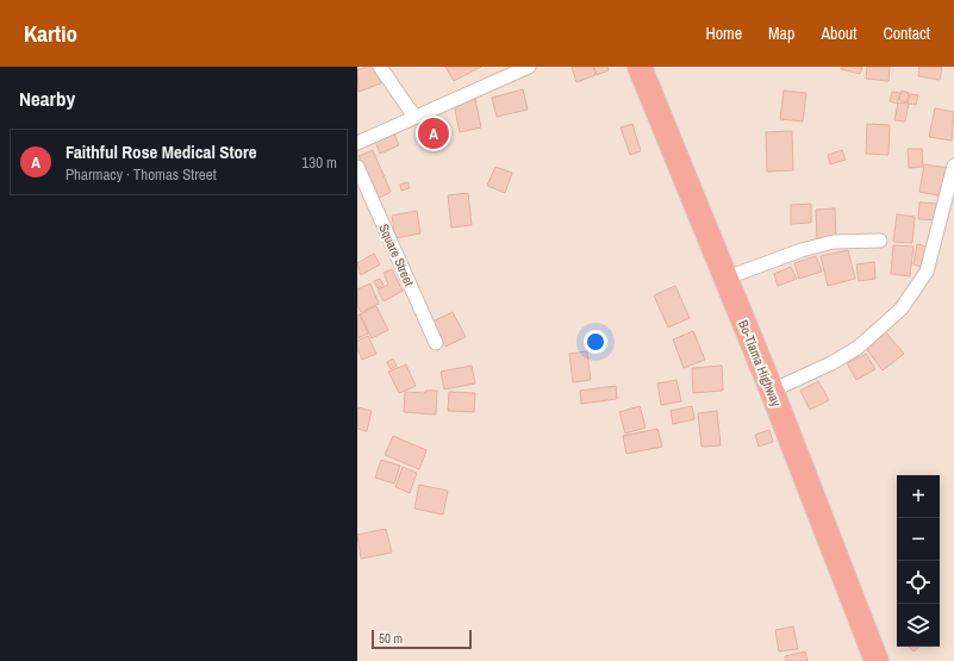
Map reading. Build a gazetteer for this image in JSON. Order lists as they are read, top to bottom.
{
  "streets": {
    "highway": ["Bo-Tiama Highway"],
    "street": ["Square Street"]
  },
  "scale_bar": "50 m",
  "page": {
    "header": "Kartio",
    "nav": [
      "Home",
      "Map",
      "About",
      "Contact"
    ],
    "heading": "Nearby",
    "pins": "A",
    "list": [
      {
        "mark": "A",
        "name": "Faithful Rose Medical Store",
        "note": "Pharmacy · Thomas Street",
        "value": "130 m"
      }
    ],
    "map_buttons": ["+", "−"],
    "scale": "50 m"
  }
}
